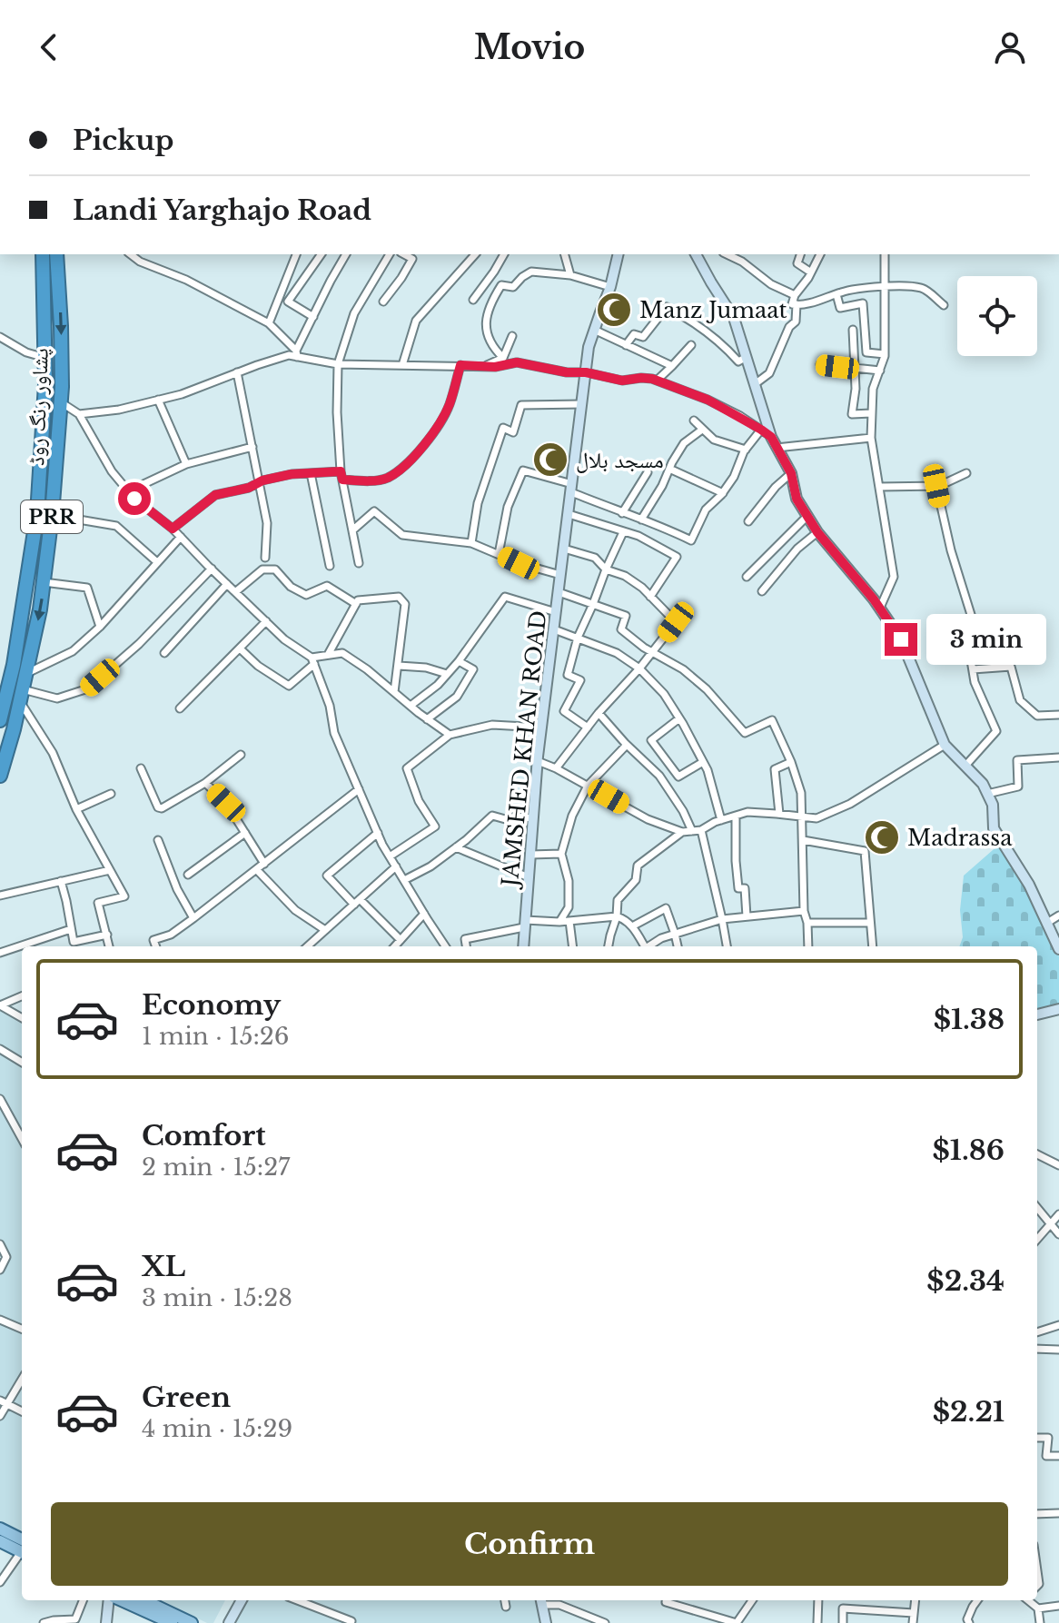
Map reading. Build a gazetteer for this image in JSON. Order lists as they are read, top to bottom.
{
  "streets": {
    "highway": ["پشاور رنگ روڈ", "PRR"],
    "street": ["JAMSHED KHAN ROAD"]
  },
  "places": {
    "mosque": ["Manz Jumaat", "مسجد بلال", "Madrassa"]
  },
  "page": {
    "header": "Movio",
    "banner": ["Pickup", "Landi Yarghajo Road"],
    "bubble": "3 min",
    "list": [
      {
        "name": "Economy",
        "note": "1 min · 15:26",
        "value": "$1.38"
      },
      {
        "name": "Comfort",
        "note": "2 min · 15:27",
        "value": "$1.86"
      },
      {
        "name": "XL",
        "note": "3 min · 15:28",
        "value": "$2.34"
      },
      {
        "name": "Green",
        "note": "4 min · 15:29",
        "value": "$2.21"
      }
    ],
    "buttons": "Confirm"
  }
}
